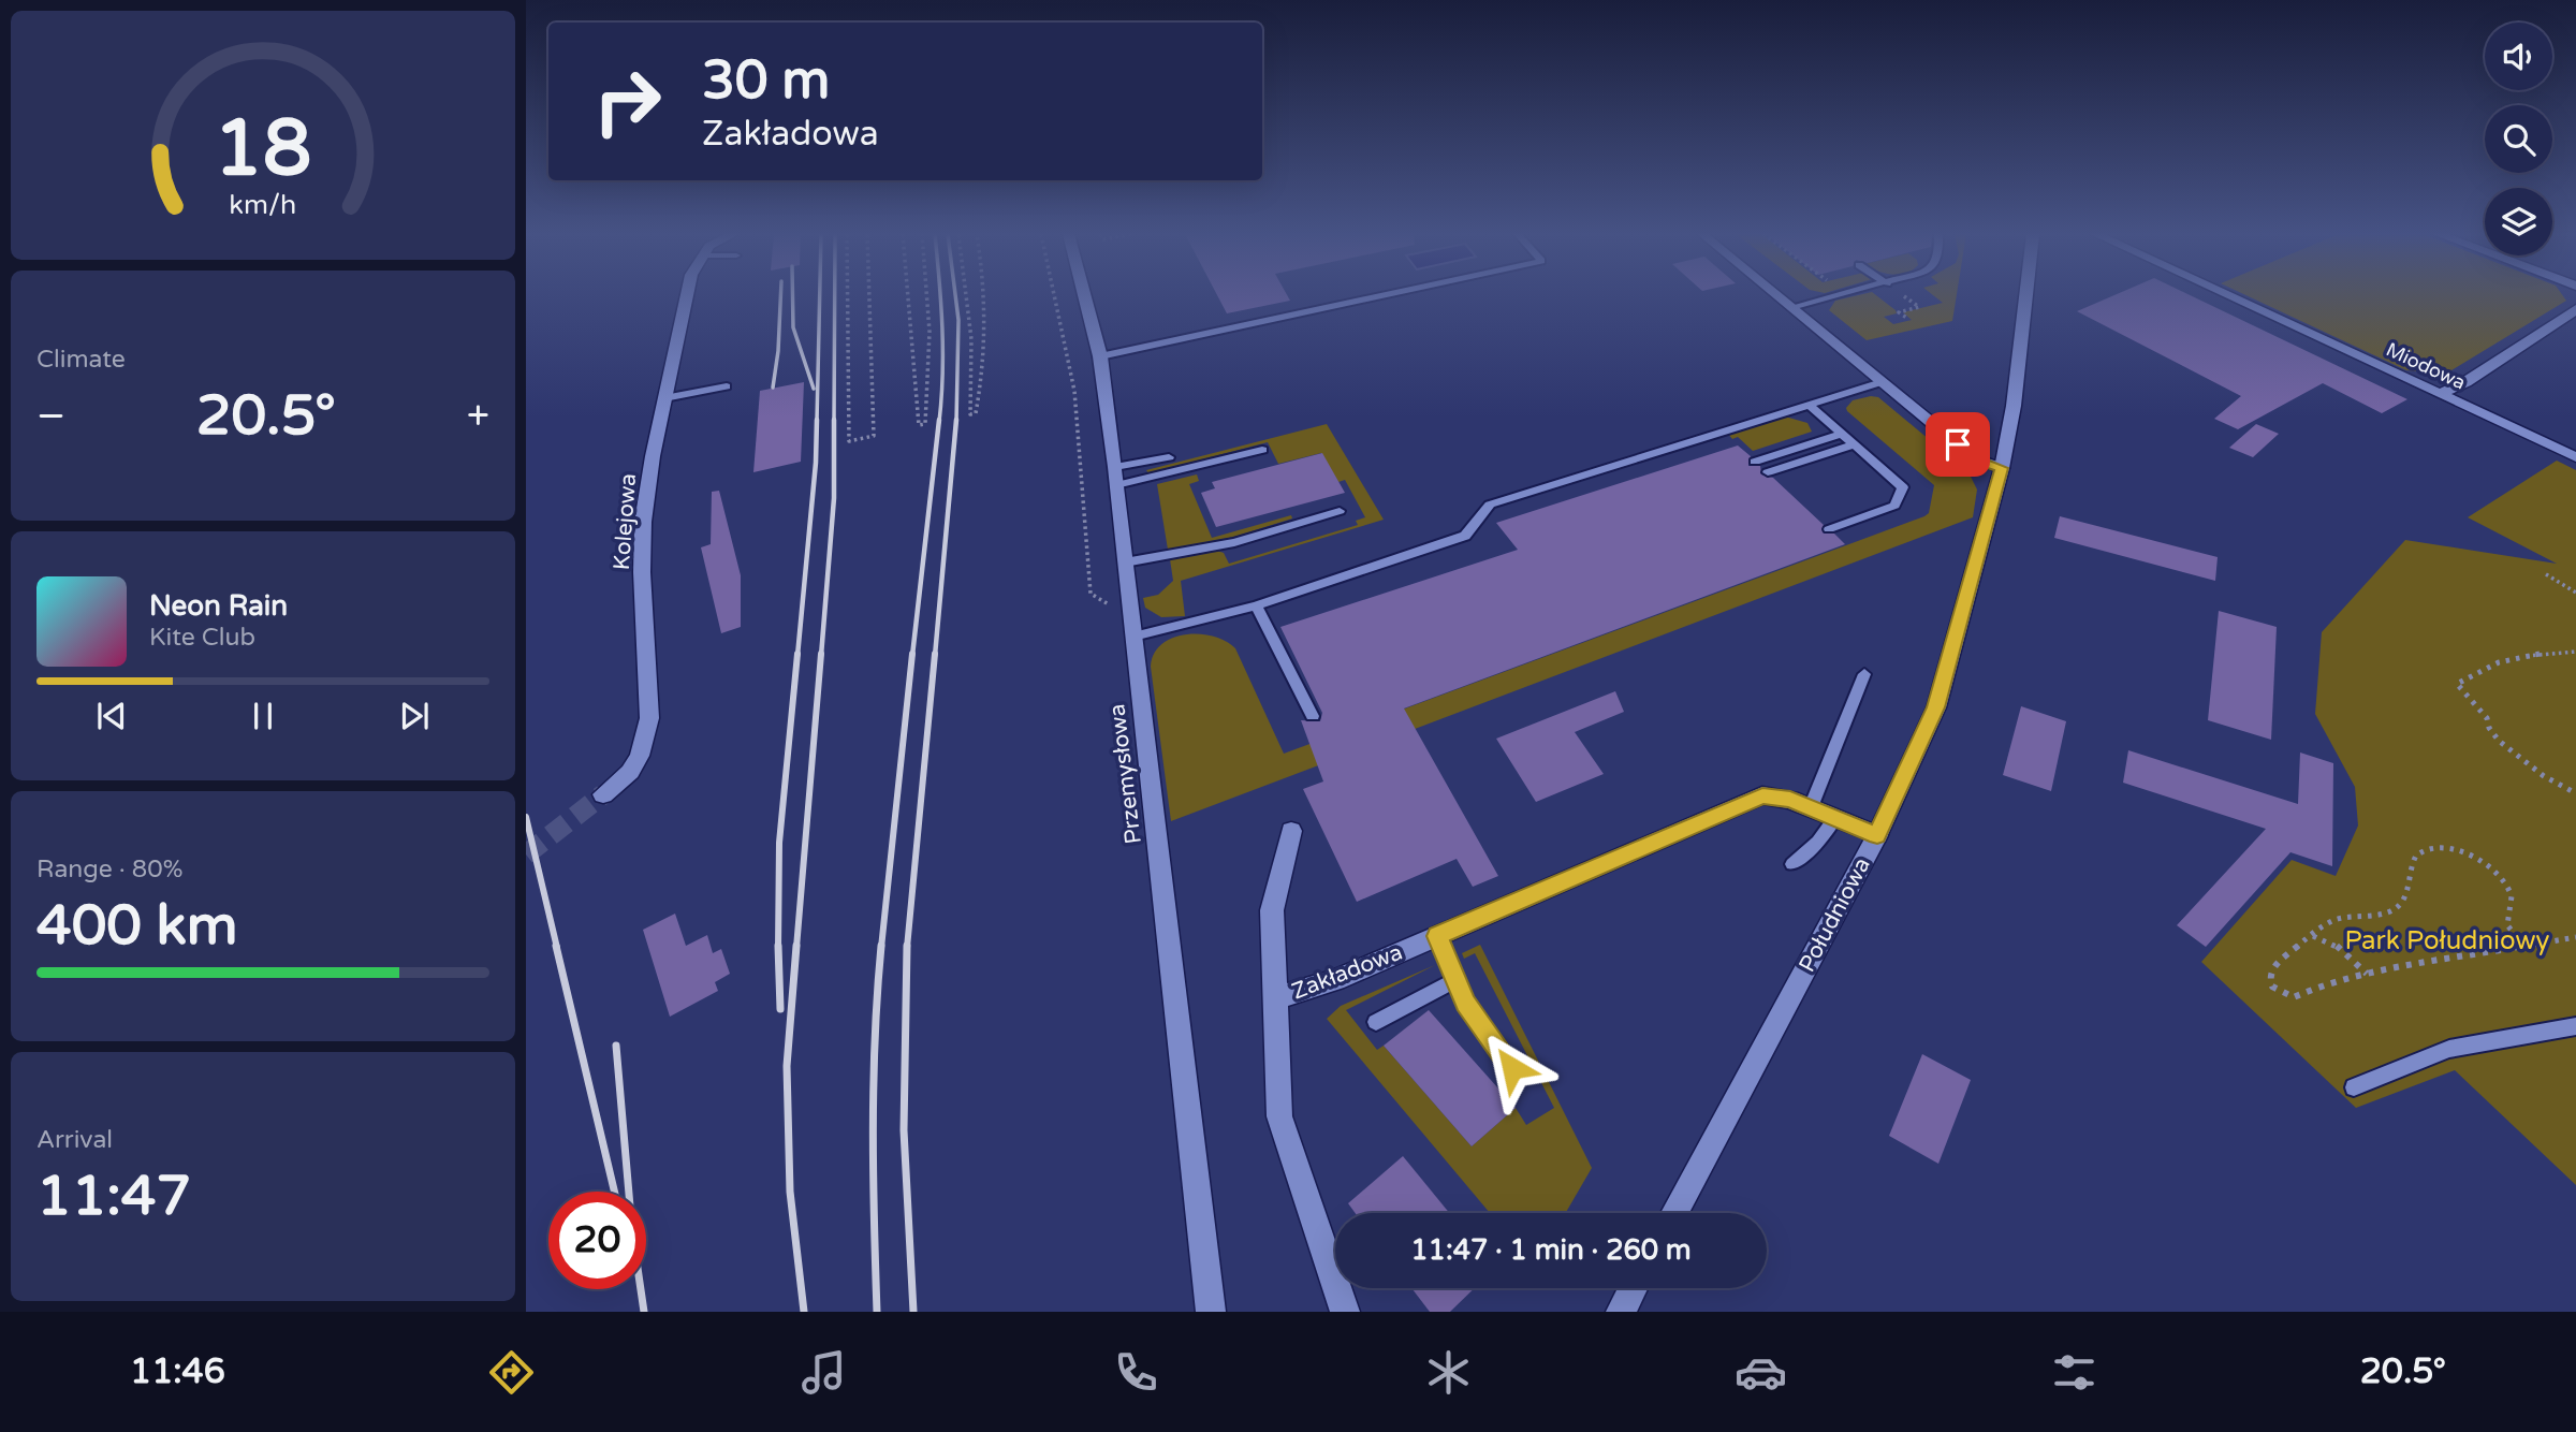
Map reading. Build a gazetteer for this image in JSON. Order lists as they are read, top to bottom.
{
  "streets": {
    "street": [
      "Miodowa",
      "Kolejowa",
      "Przemysłowa",
      "Południowa",
      "Zakładowa"
    ]
  },
  "crossings": [
    ["Południowa", "Zakładowa"]
  ],
  "parks": ["Park Południowy"],
  "page": {
    "turn": ["30 m", "Zakładowa"],
    "tile": [
      "Climate",
      ["Range · 80%", "400 km"],
      ["Arrival", "11:47"]
    ],
    "heat": ["−", "20.5°", "+"],
    "song": ["Neon Rain", "Kite Club"],
    "limit": "20",
    "trip": "11:47 · 1 min · 260 m",
    "tabs": ["11:46", "20.5°"],
    "gauge": ["18", "km/h"]
  }
}
